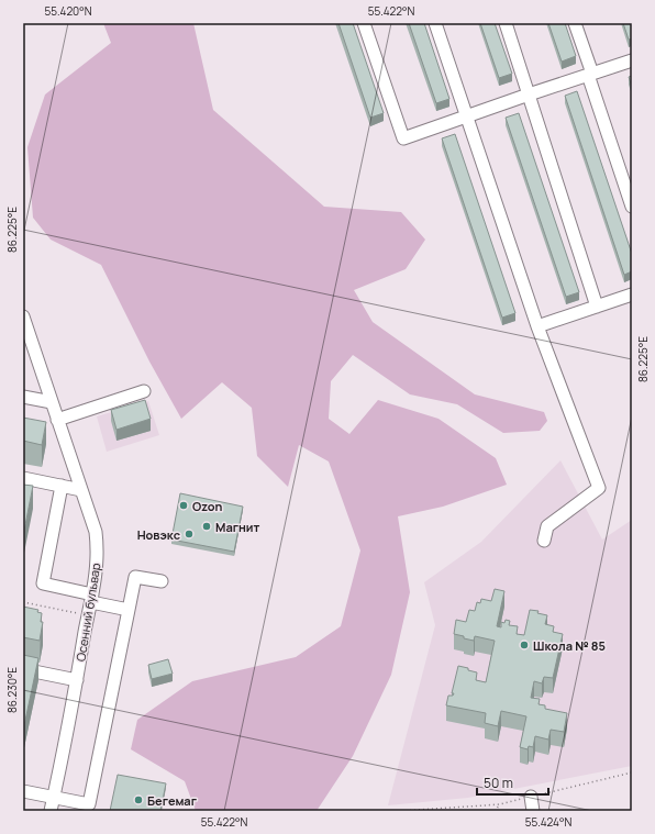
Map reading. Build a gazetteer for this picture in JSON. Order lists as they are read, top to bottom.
{
  "streets": {
    "street": ["Осенний бульвар"]
  },
  "places": [
    "Ozon",
    "Магнит",
    "Новэкс",
    "Школа № 85",
    "Бегемаг"
  ],
  "scale_bar": "50 m",
  "coordinates": [
    "55.420°N",
    "55.422°N",
    "86.225°E",
    "86.230°E",
    "55.424°N"
  ]
}
